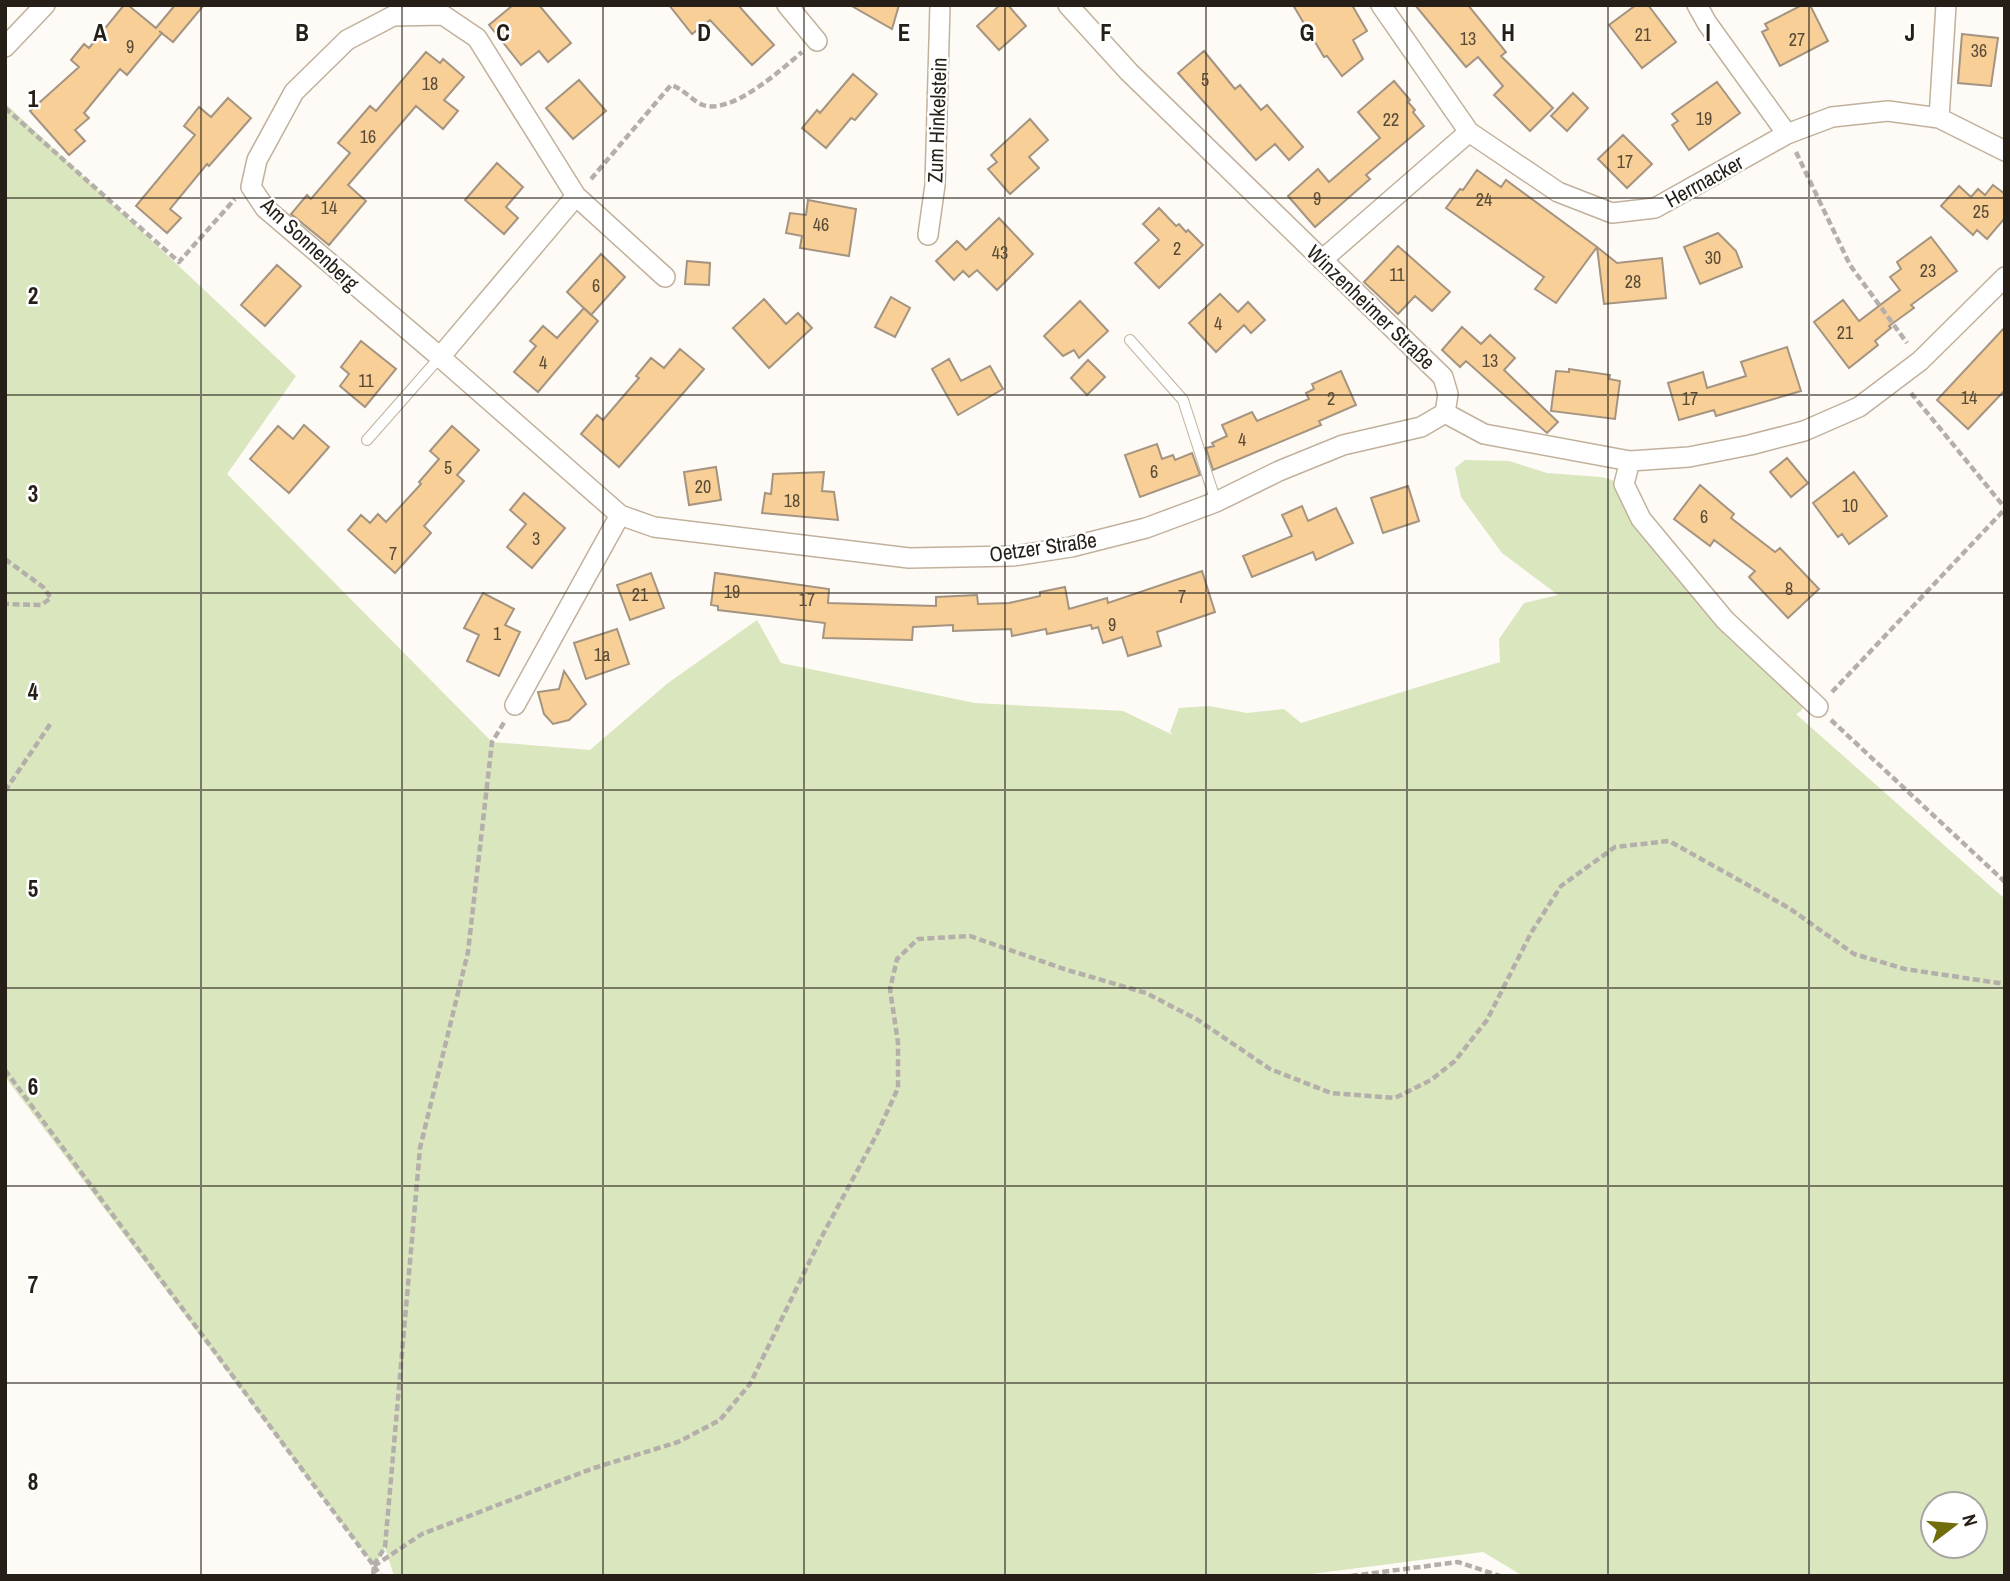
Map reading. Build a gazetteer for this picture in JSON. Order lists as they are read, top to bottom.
{
  "streets": {
    "street": [
      "Zum Hinkelstein",
      "Herrnacker",
      "Am Sonnenberg",
      "Winzenheimer Straße",
      "Oetzer Straße"
    ]
  },
  "crossings": [
    ["Am Sonnenberg", "Oetzer Straße"],
    ["Winzenheimer Straße", "Oetzer Straße"]
  ],
  "house_numbers": [
    "21",
    "13",
    "27",
    "9",
    "36",
    "5",
    "18",
    "19",
    "22",
    "16",
    "17",
    "9",
    "24",
    "14",
    "25",
    "46",
    "2",
    "43",
    "30",
    "23",
    "11",
    "28",
    "6",
    "4",
    "21",
    "13",
    "4",
    "11",
    "14",
    "2",
    "17",
    "4",
    "5",
    "6",
    "20",
    "18",
    "10",
    "6",
    "3",
    "7",
    "8",
    "19",
    "21",
    "7",
    "17",
    "9",
    "1",
    "1a"
  ],
  "north": "right",
  "grid": {
    "columns": [
      "A",
      "B",
      "C",
      "D",
      "E",
      "F",
      "G",
      "H",
      "I",
      "J"
    ],
    "rows": [
      "1",
      "2",
      "3",
      "4",
      "5",
      "6",
      "7",
      "8"
    ]
  }
}
